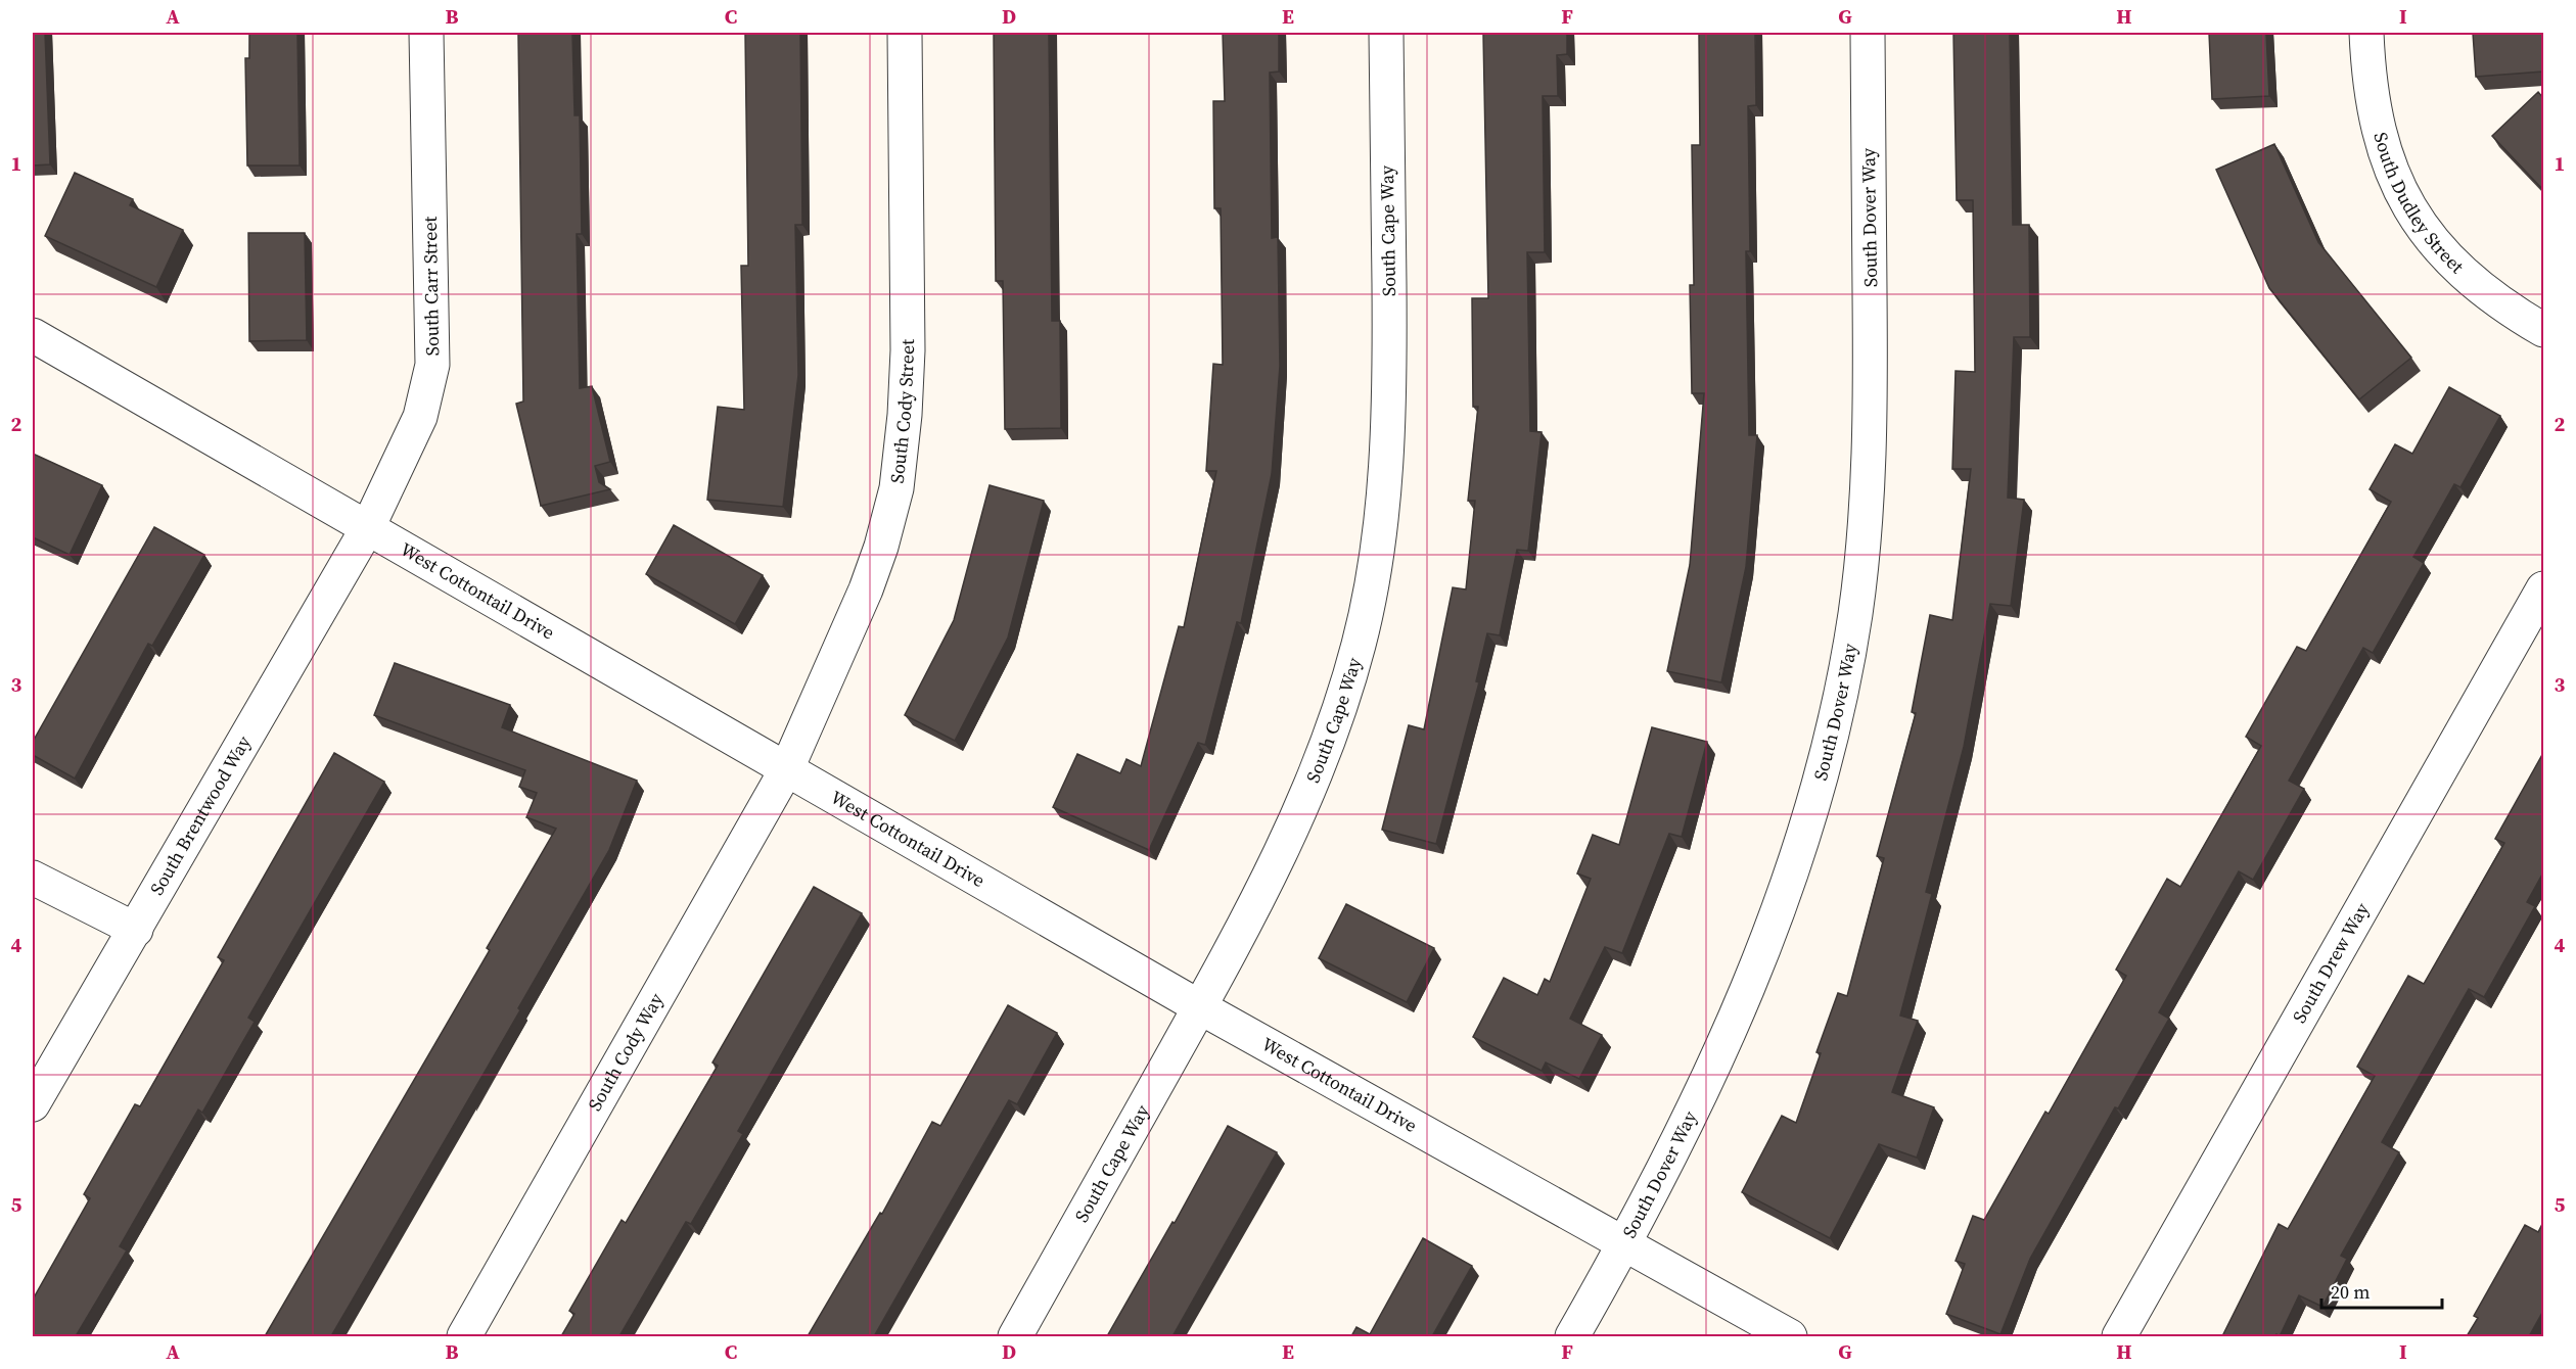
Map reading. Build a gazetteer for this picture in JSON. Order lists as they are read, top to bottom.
{
  "streets": {
    "street": [
      "South Dudley Street",
      "South Dover Way",
      "South Cape Way",
      "South Carr Street",
      "South Cody Street",
      "West Cottontail Drive",
      "South Brentwood Way",
      "South Drew Way",
      "South Cody Way"
    ]
  },
  "crossings": [
    ["South Dover Way", "West Cottontail Drive"],
    ["South Cape Way", "West Cottontail Drive"],
    ["South Carr Street", "West Cottontail Drive"],
    ["South Carr Street", "South Brentwood Way"],
    ["South Cody Street", "West Cottontail Drive"],
    ["South Cody Street", "South Cody Way"],
    ["West Cottontail Drive", "South Brentwood Way"],
    ["West Cottontail Drive", "South Cody Way"]
  ],
  "scale_bar": "20 m",
  "grid": {
    "columns": [
      "A",
      "B",
      "C",
      "D",
      "E",
      "F",
      "G",
      "H",
      "I"
    ],
    "rows": [
      "1",
      "2",
      "3",
      "4",
      "5"
    ]
  }
}
